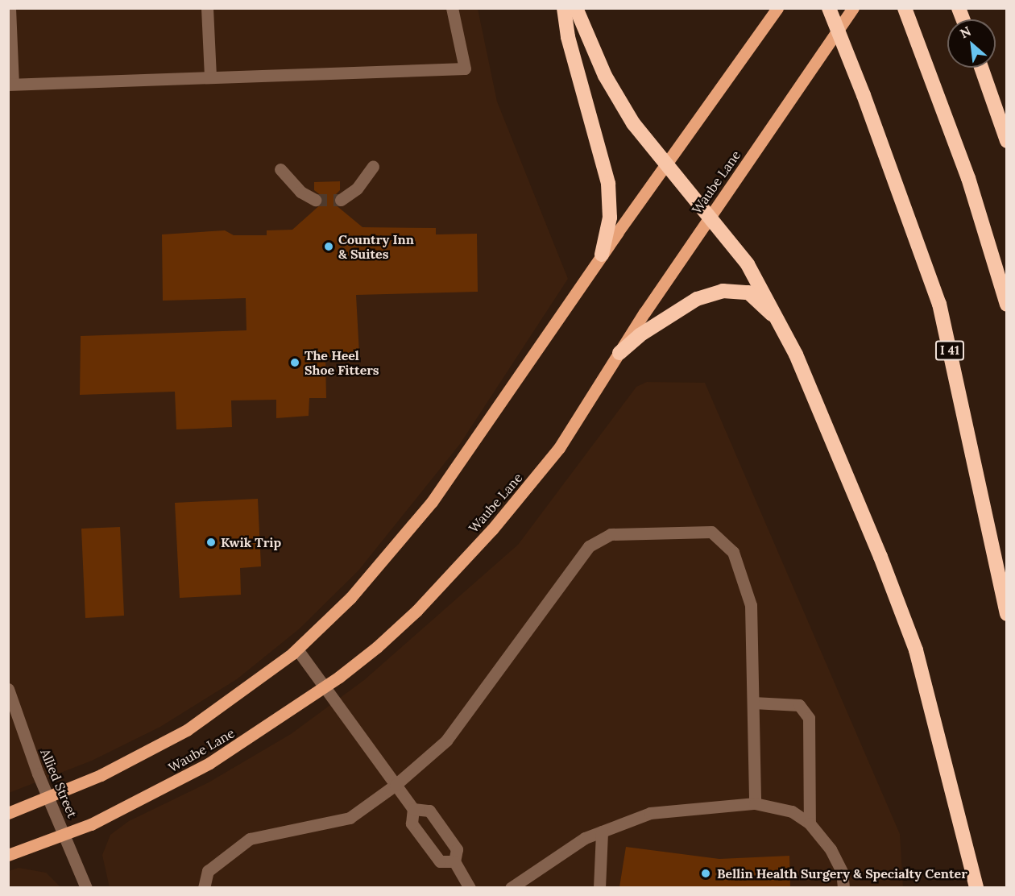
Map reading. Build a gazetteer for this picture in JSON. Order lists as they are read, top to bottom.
{
  "streets": {
    "highway": ["I 41"],
    "main road": ["Waube Lane"],
    "street": ["Allied Street"]
  },
  "crossings": [
    ["Waube Lane", "Allied Street"]
  ],
  "places": [
    "Country Inn & Suites",
    "The Heel Shoe Fitters",
    "Kwik Trip",
    "Bellin Health Surgery & Specialty Center"
  ],
  "north": "top left"
}
